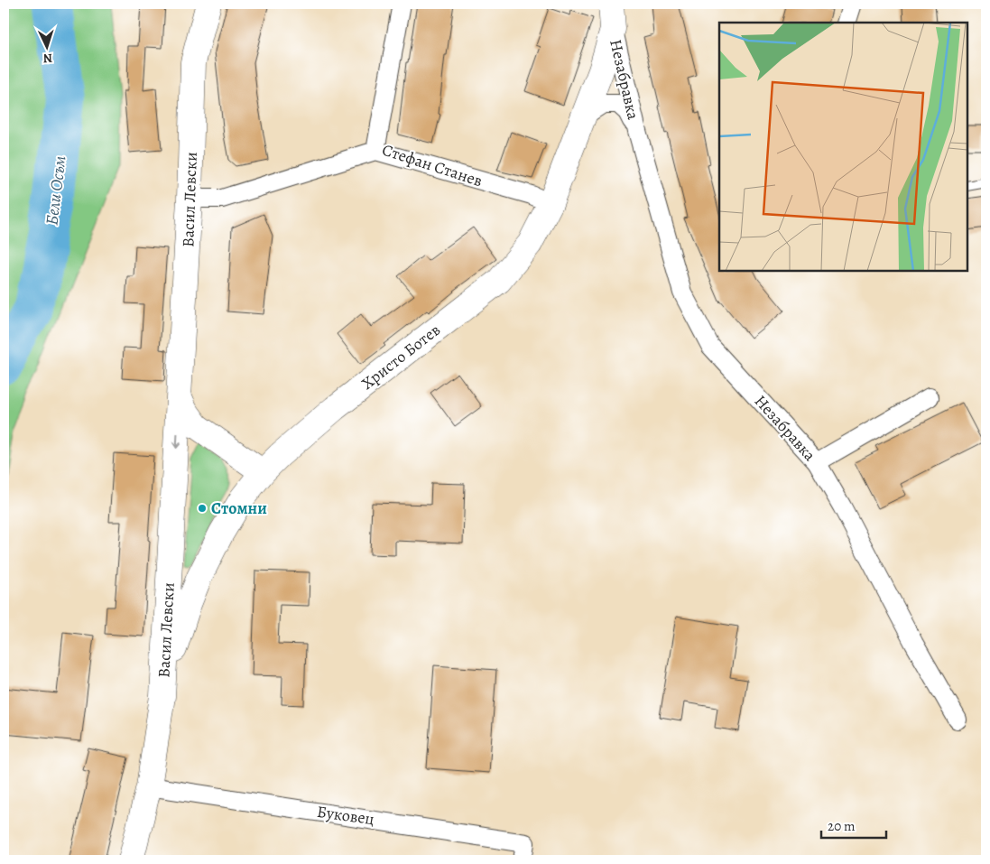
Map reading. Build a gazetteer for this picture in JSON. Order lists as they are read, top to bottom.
{
  "streets": {
    "main road": ["Васил Левски", "Христо Ботев"],
    "street": ["Незабравка", "Стефан Станев", "Буковец"]
  },
  "crossings": [
    ["Незабравка", "Христо Ботев"],
    ["Стефан Станев", "Христо Ботев"],
    ["Васил Левски", "Христо Ботев"],
    ["Васил Левски", "Буковец"]
  ],
  "water": ["Бели Осъм"],
  "places": ["Стомни"],
  "scale_bar": "20 m",
  "north": "bottom"
}
